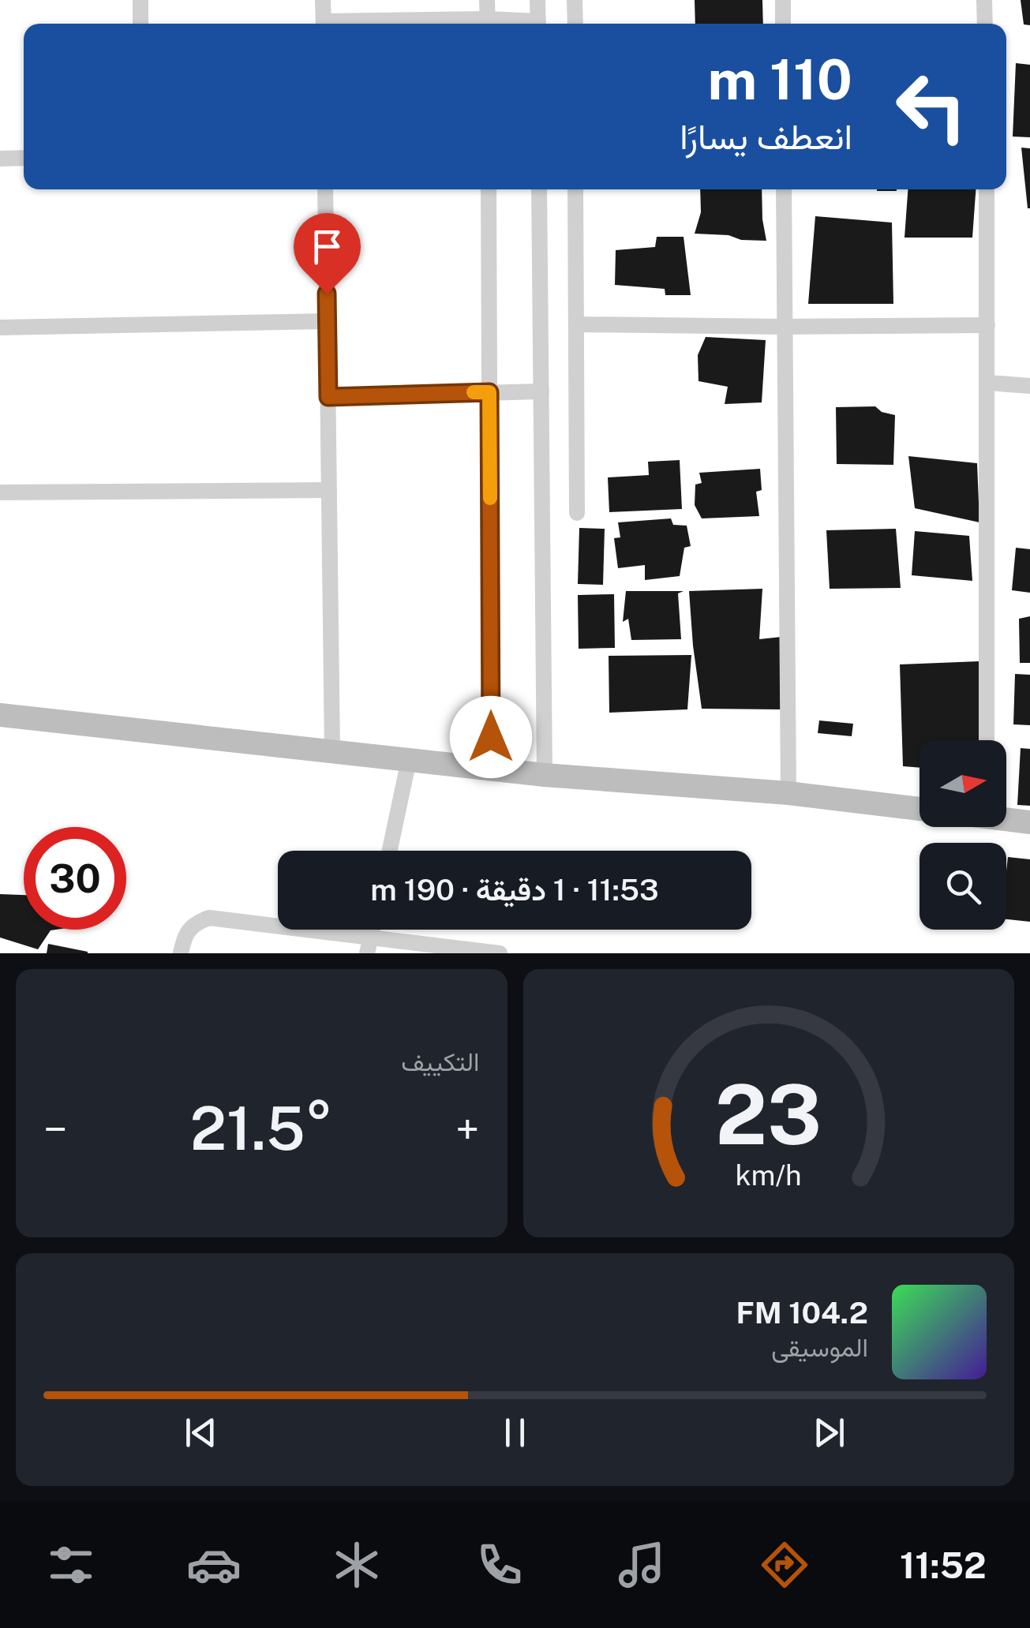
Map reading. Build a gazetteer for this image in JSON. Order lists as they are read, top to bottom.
{
  "north": "right",
  "page": {
    "turn": ["110 m", "انعطف يسارًا"],
    "limit": "30",
    "trip": "11:53 · 1 دقيقة · 190 m",
    "tile": "التكييف",
    "heat": ["−", "21.5°", "+"],
    "song": ["104.2 FM", "الموسيقى"],
    "tabs": "11:52",
    "gauge": ["23", "km/h"]
  }
}
